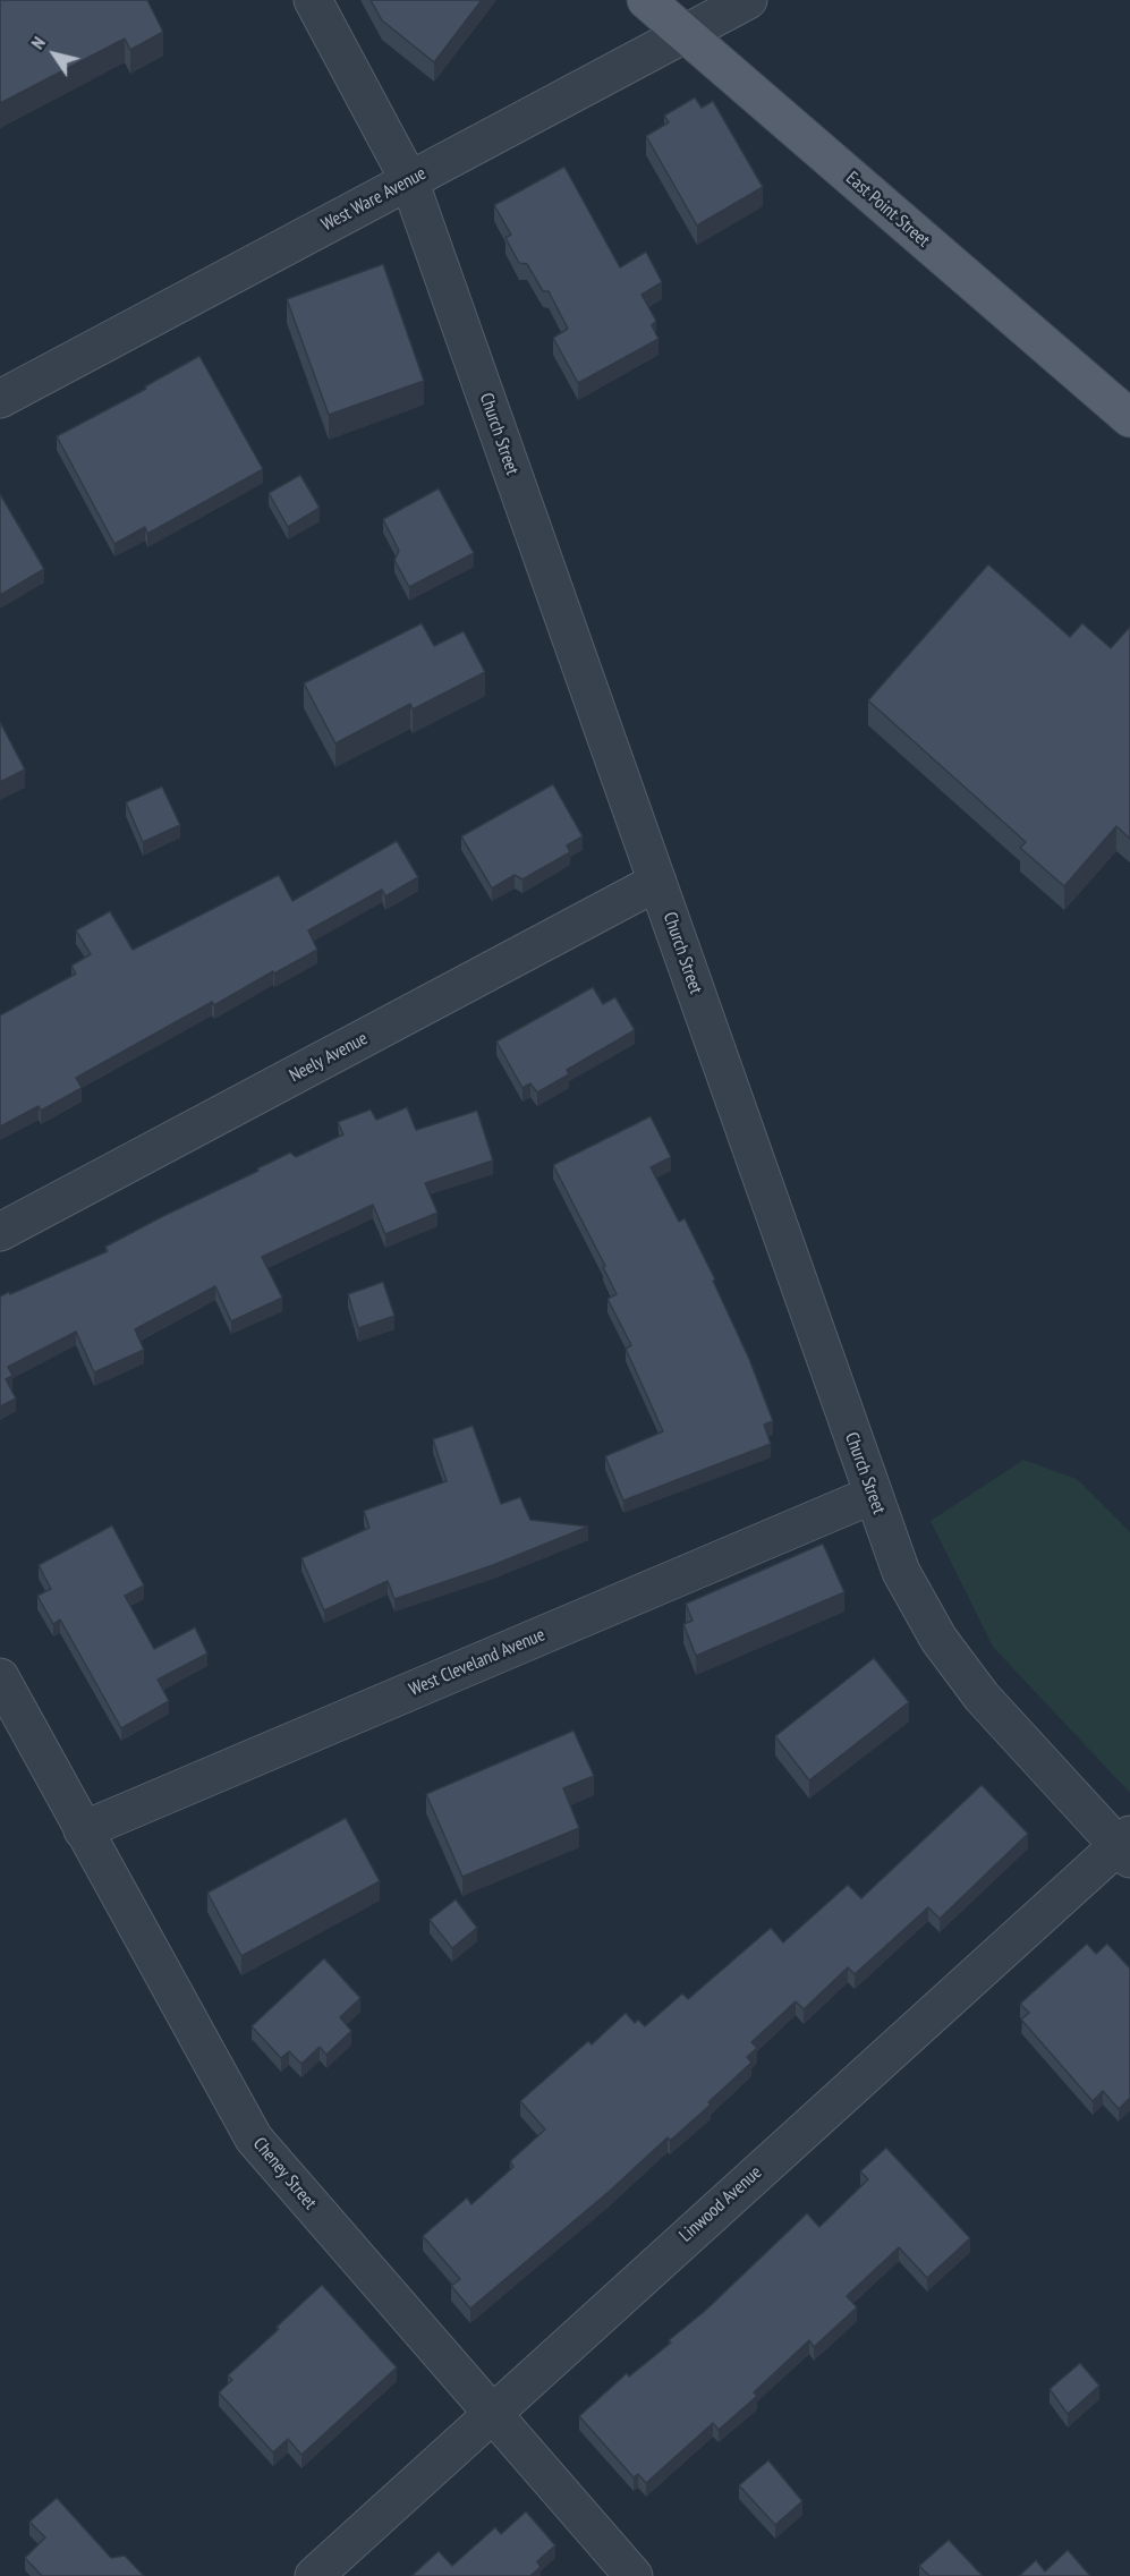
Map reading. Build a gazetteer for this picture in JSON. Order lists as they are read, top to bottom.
{
  "streets": {
    "main road": ["East Point Street"],
    "street": [
      "West Ware Avenue",
      "Church Street",
      "Neely Avenue",
      "West Cleveland Avenue",
      "Cheney Street",
      "Linwood Avenue"
    ]
  },
  "crossings": [
    ["West Ware Avenue", "East Point Street"],
    ["West Ware Avenue", "Church Street"],
    ["Church Street", "Neely Avenue"],
    ["Church Street", "West Cleveland Avenue"],
    ["Church Street", "Linwood Avenue"],
    ["West Cleveland Avenue", "Cheney Street"],
    ["Cheney Street", "Linwood Avenue"]
  ],
  "north": "top left"
}
